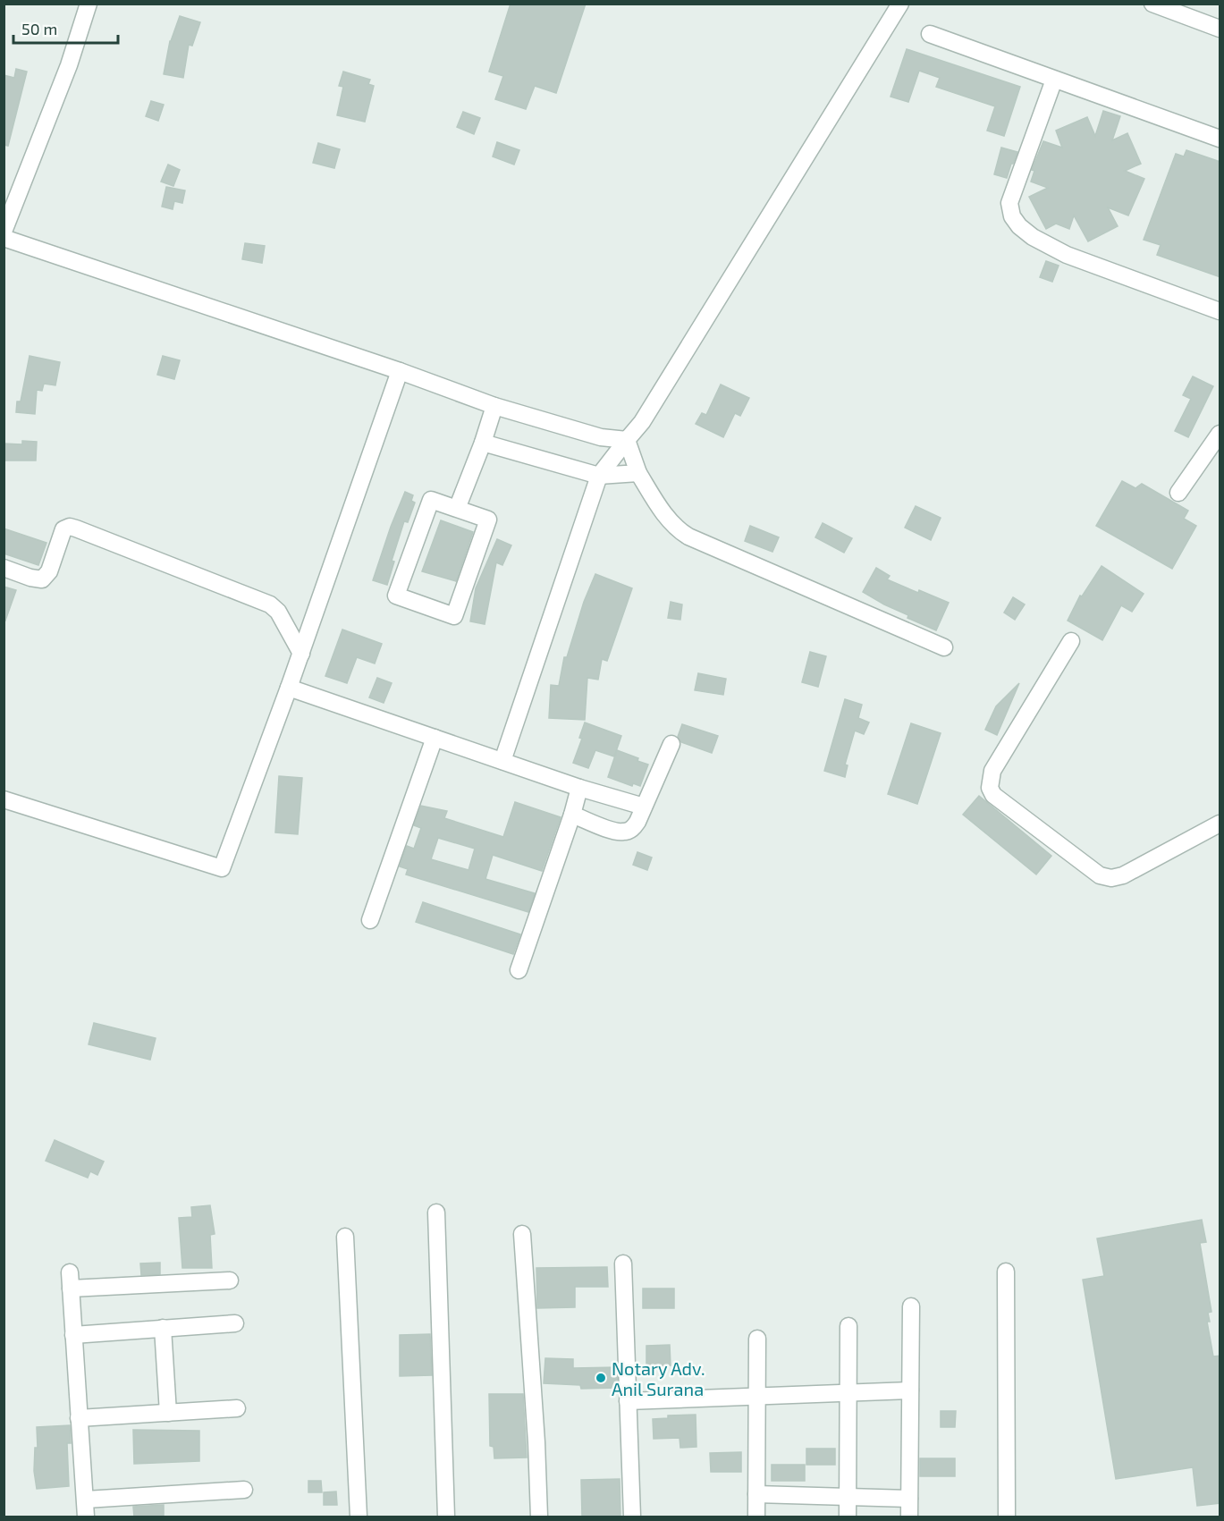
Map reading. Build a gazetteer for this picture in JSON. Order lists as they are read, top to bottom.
{
  "places": ["Notary Adv. Anil Surana"],
  "scale_bar": "50 m"
}
